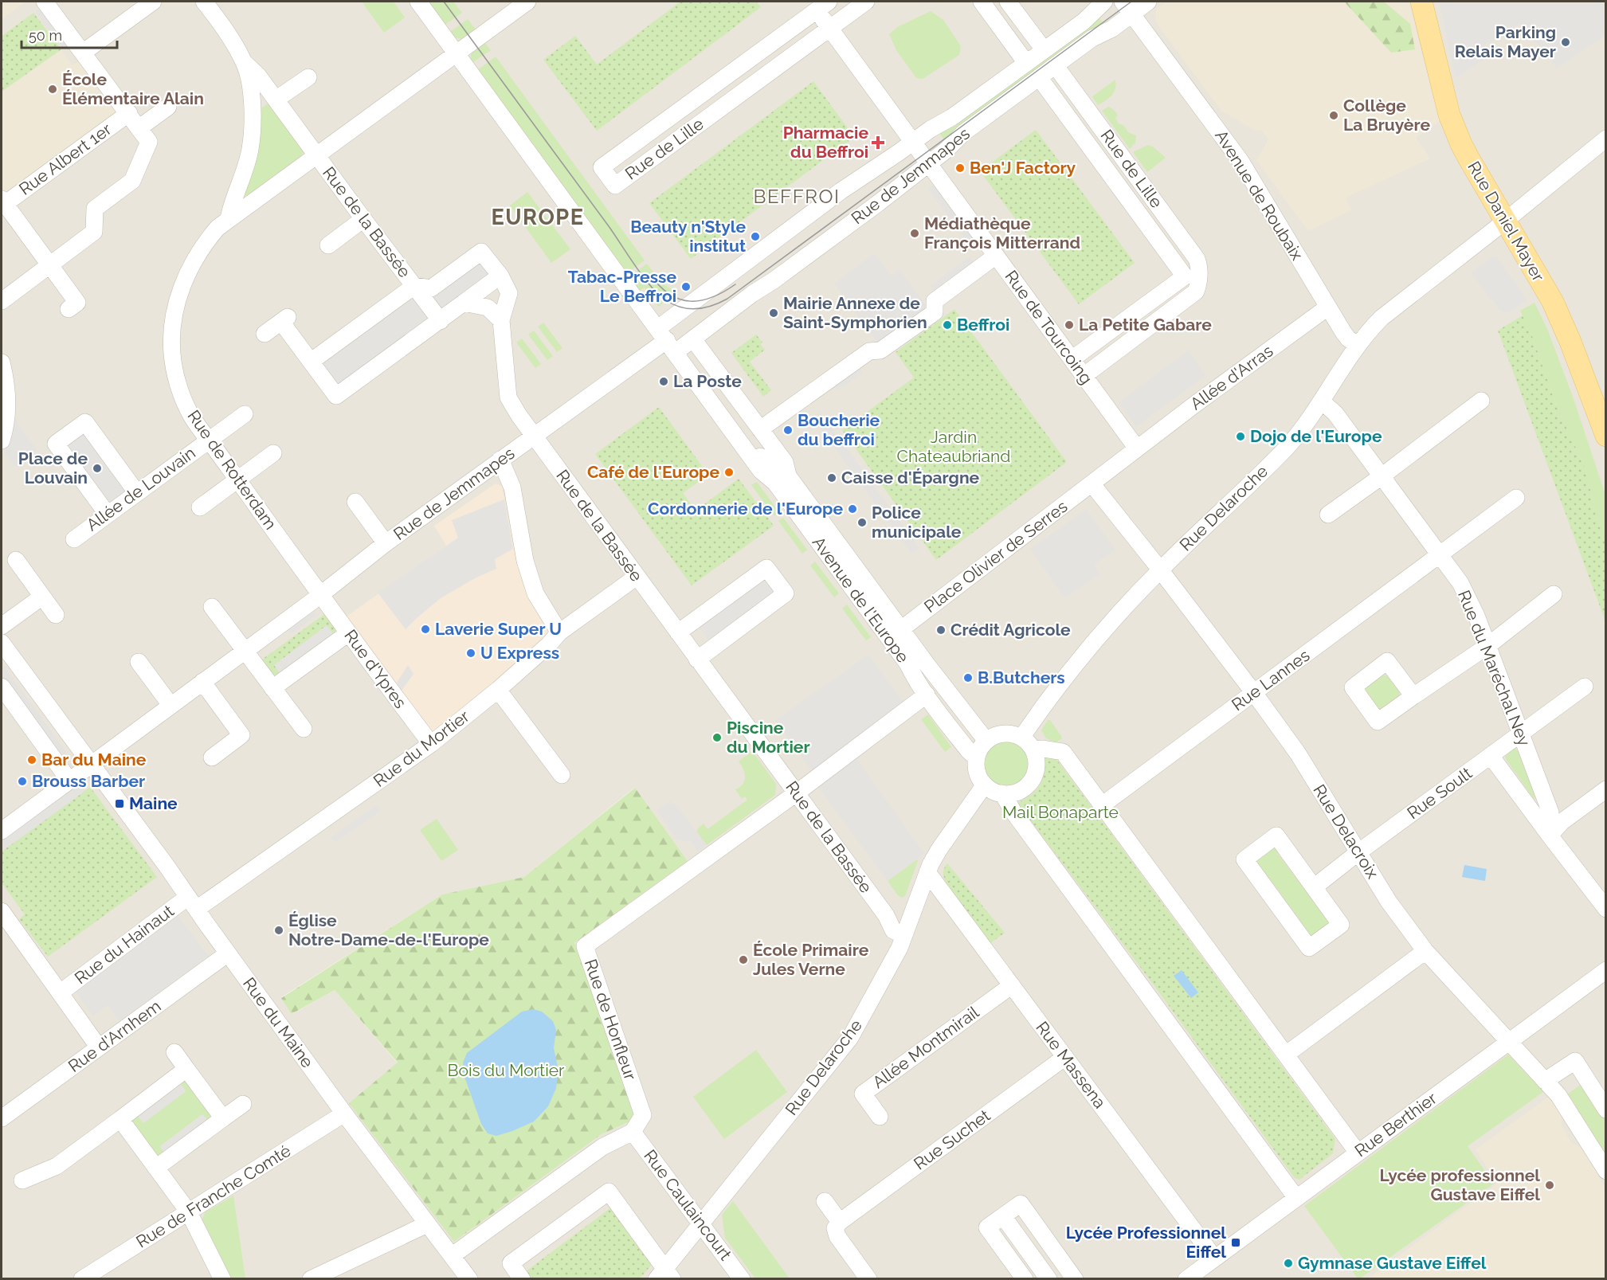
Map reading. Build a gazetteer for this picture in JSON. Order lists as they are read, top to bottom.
{
  "streets": {
    "main road": ["Rue Daniel Mayer"],
    "street": [
      "Rue de Lille",
      "Rue Albert 1er",
      "Rue de Jemmapes",
      "Avenue de Roubaix",
      "Rue de la Bassée",
      "Rue de Tourcoing",
      "Allée d'Arras",
      "Rue de Rotterdam",
      "Allée de Louvain",
      "Rue Delaroche",
      "Place Olivier de Serres",
      "Avenue de l'Europe",
      "Rue du Maréchal Ney",
      "Rue d'Ypres",
      "Rue Lannes",
      "Rue du Mortier",
      "Rue Soult",
      "Rue Delacroix",
      "Rue du Hainaut",
      "Rue de Honfleur",
      "Rue du Maine",
      "Rue d'Arnhem",
      "Allée Montmirail",
      "Rue Massena",
      "Rue Berthier",
      "Rue Suchet",
      "Rue de Franche Comté",
      "Rue Caulaincourt"
    ]
  },
  "crossings": [
    ["Rue de Lille", "Rue de Jemmapes"],
    ["Rue de Lille", "Rue de Tourcoing"],
    ["Rue de Jemmapes", "Avenue de Roubaix"],
    ["Rue de Jemmapes", "Rue de la Bassée"],
    ["Rue de Jemmapes", "Rue de Tourcoing"],
    ["Rue de Jemmapes", "Rue de Rotterdam"],
    ["Rue de Jemmapes", "Avenue de l'Europe"],
    ["Rue de Jemmapes", "Rue d'Ypres"],
    ["Rue de Jemmapes", "Rue du Maine"],
    ["Avenue de Roubaix", "Allée d'Arras"],
    ["Avenue de Roubaix", "Rue Delaroche"],
    ["Rue Daniel Mayer", "Rue Delaroche"],
    ["Rue de la Bassée", "Rue de Rotterdam"],
    ["Rue de la Bassée", "Rue Delaroche"],
    ["Rue de la Bassée", "Rue du Mortier"],
    ["Rue de la Bassée", "Rue de Honfleur"],
    ["Rue de Tourcoing", "Allée d'Arras"],
    ["Rue de Rotterdam", "Allée de Louvain"],
    ["Rue de Rotterdam", "Avenue de l'Europe"],
    ["Rue de Rotterdam", "Rue d'Ypres"],
    ["Rue Delaroche", "Avenue de l'Europe"],
    ["Rue Delaroche", "Rue du Maréchal Ney"],
    ["Rue Delaroche", "Rue Delacroix"],
    ["Rue Delaroche", "Rue Massena"],
    ["Rue Delaroche", "Rue Caulaincourt"],
    ["Place Olivier de Serres", "Avenue de l'Europe"],
    ["Rue du Maréchal Ney", "Rue Lannes"],
    ["Rue du Maréchal Ney", "Rue Soult"],
    ["Rue d'Ypres", "Rue du Mortier"],
    ["Rue Lannes", "Rue Delacroix"],
    ["Rue du Mortier", "Rue du Hainaut"],
    ["Rue du Mortier", "Rue du Maine"],
    ["Rue Soult", "Rue Delacroix"],
    ["Rue Delacroix", "Rue Berthier"],
    ["Rue du Hainaut", "Rue du Maine"],
    ["Rue du Hainaut", "Rue d'Arnhem"],
    ["Rue de Honfleur", "Rue Caulaincourt"],
    ["Rue du Maine", "Rue d'Arnhem"],
    ["Rue du Maine", "Rue de Franche Comté"],
    ["Allée Montmirail", "Rue Massena"],
    ["Rue Massena", "Rue Berthier"],
    ["Rue Massena", "Rue Suchet"]
  ],
  "districts": ["BEFFROI", "EUROPE"],
  "parks": ["Jardin Chateaubriand", "Mail Bonaparte", "Bois du Mortier"],
  "places": {
    "other": [
      "Parking Relais Mayer",
      "École Élémentaire Alain",
      "Collège La Bruyère",
      "Ben'J Factory",
      "Médiathèque François Mitterrand",
      "Beauty n'Style institut",
      "Tabac-Presse Le Beffroi",
      "Mairie Annexe de Saint-Symphorien",
      "Beffroi",
      "La Petite Gabare",
      "La Poste",
      "Boucherie du beffroi",
      "Dojo de l'Europe",
      "Place de Louvain",
      "Café de l'Europe",
      "Caisse d'Épargne",
      "Cordonnerie de l'Europe",
      "Police municipale",
      "Laverie Super U",
      "Crédit Agricole",
      "U Express",
      "B.Butchers",
      "Piscine du Mortier",
      "Bar du Maine",
      "Brouss Barber",
      "Église Notre-Dame-de-l'Europe",
      "École Primaire Jules Verne",
      "Lycée professionnel Gustave Eiffel",
      "Gymnase Gustave Eiffel"
    ],
    "health": ["Pharmacie du Beffroi"],
    "transit": ["Maine", "Lycée Professionnel Eiffel"]
  },
  "scale_bar": "50 m"
}
